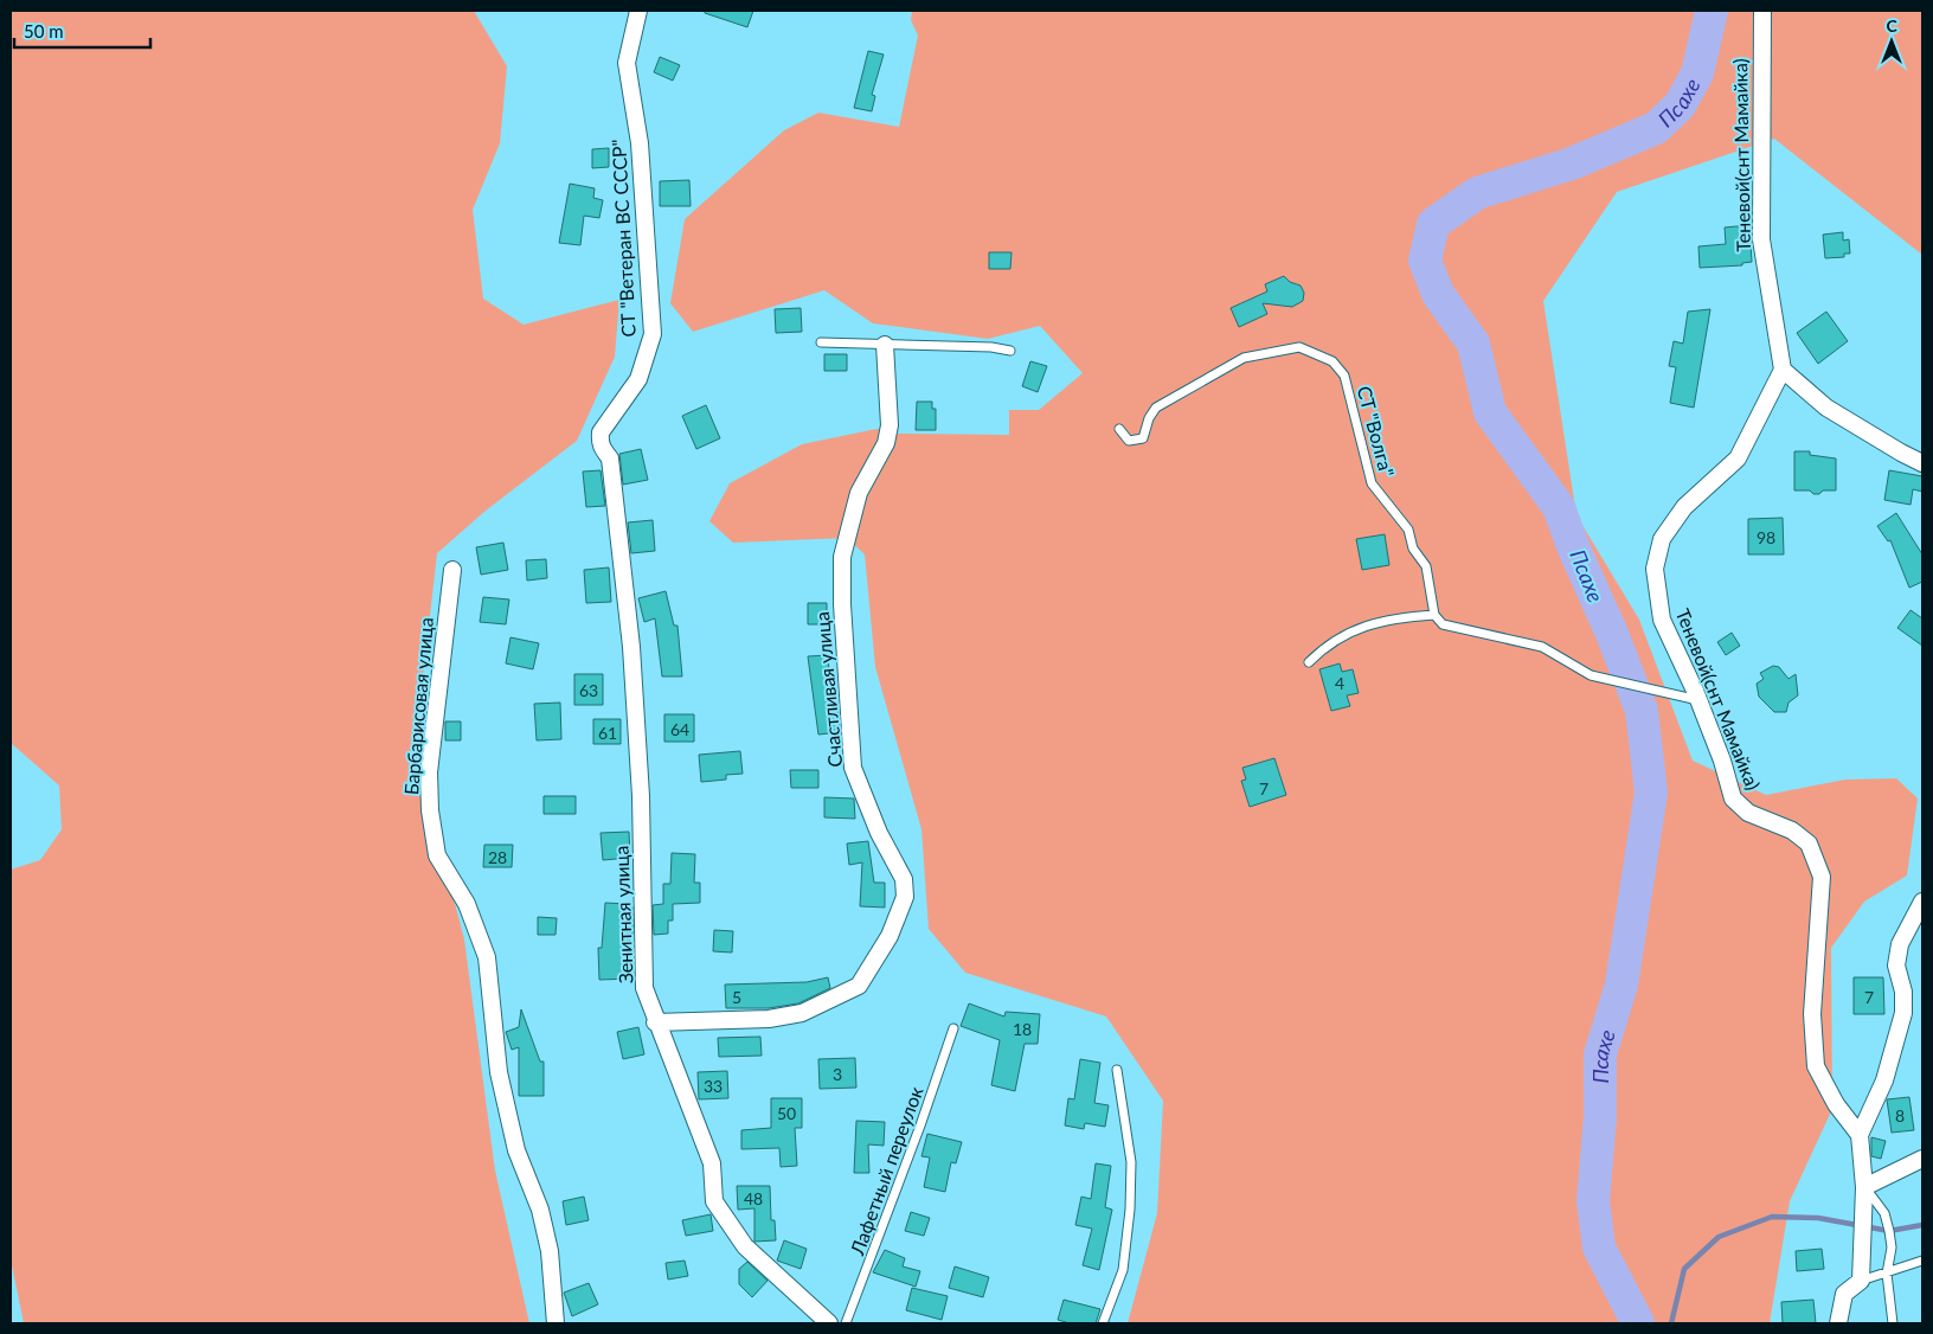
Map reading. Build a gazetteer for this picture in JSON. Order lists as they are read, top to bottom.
{
  "streets": {
    "street": [
      "Теневой(снт Мамайка)",
      "СТ \"Ветеран ВС СССР\"",
      "Счастливая улица",
      "Барбарисовая улица",
      "Зенитная улица"
    ],
    "lane": ["СТ \"Волга\"", "Лафетный переулок"]
  },
  "crossings": [
    ["СТ \"Ветеран ВС СССР\"", "Зенитная улица"],
    ["Счастливая улица", "Зенитная улица"]
  ],
  "water": ["Псахе"],
  "house_numbers": [
    "98",
    "4",
    "63",
    "64",
    "61",
    "7",
    "28",
    "5",
    "7",
    "18",
    "3",
    "33",
    "50",
    "8",
    "48"
  ],
  "scale_bar": "50 m",
  "north": "top"
}
